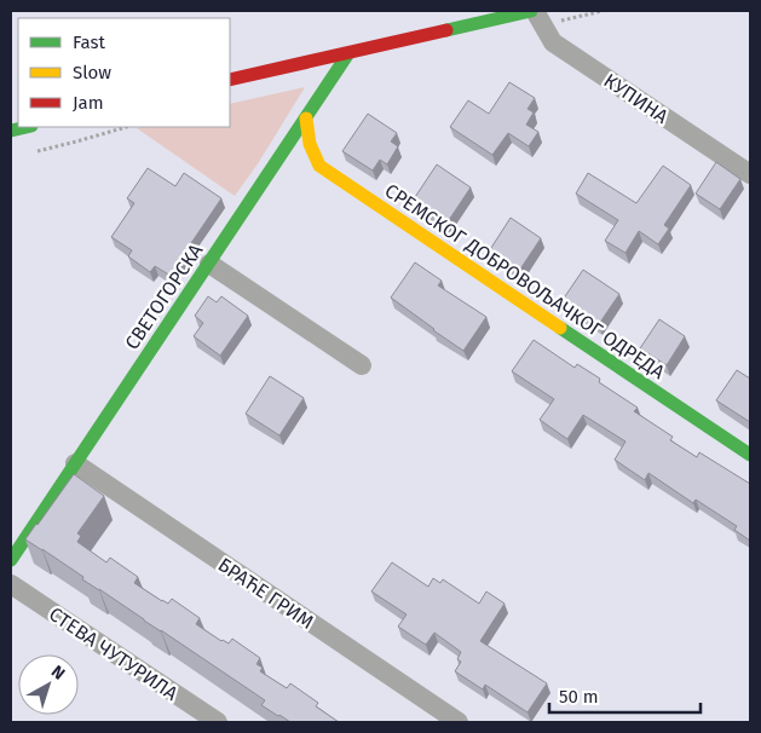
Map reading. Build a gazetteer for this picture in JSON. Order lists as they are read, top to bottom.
{
  "streets": {
    "street": [
      "КУПИНА",
      "СРЕМСКОГ ДОБРОВОЉАЧКОГ ОДРЕДА",
      "СВЕТОГОРСКА",
      "БРАЋЕ ГРИМ",
      "СТЕВА ЧУТУРИЛА"
    ]
  },
  "crossings": [
    ["СРЕМСКОГ ДОБРОВОЉАЧКОГ ОДРЕДА", "СВЕТОГОРСКА"],
    ["СВЕТОГОРСКА", "БРАЋЕ ГРИМ"]
  ],
  "legend": ["Fast", "Slow", "Jam"],
  "scale_bar": "50 m",
  "north": "top right"
}
